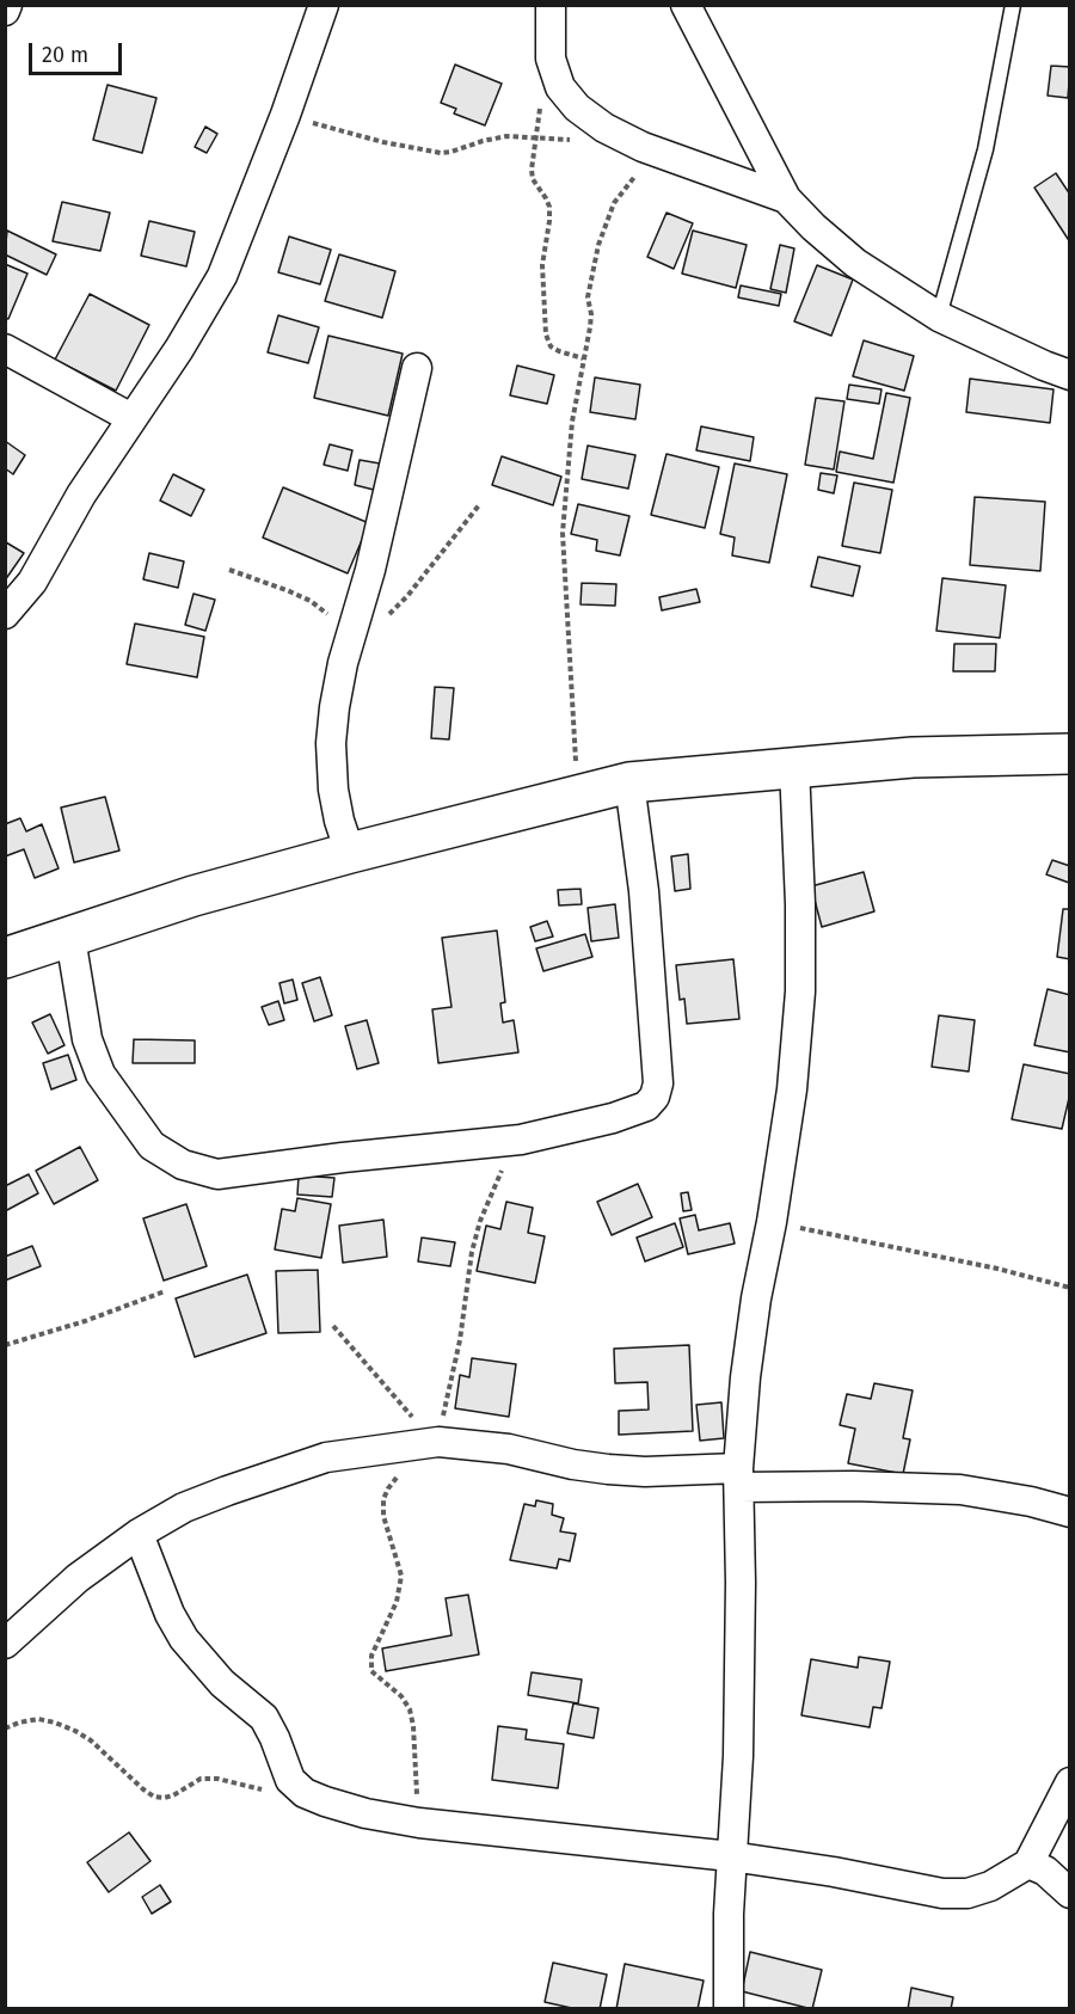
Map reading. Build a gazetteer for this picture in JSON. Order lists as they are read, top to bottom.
{
  "scale_bar": "20 m"
}
